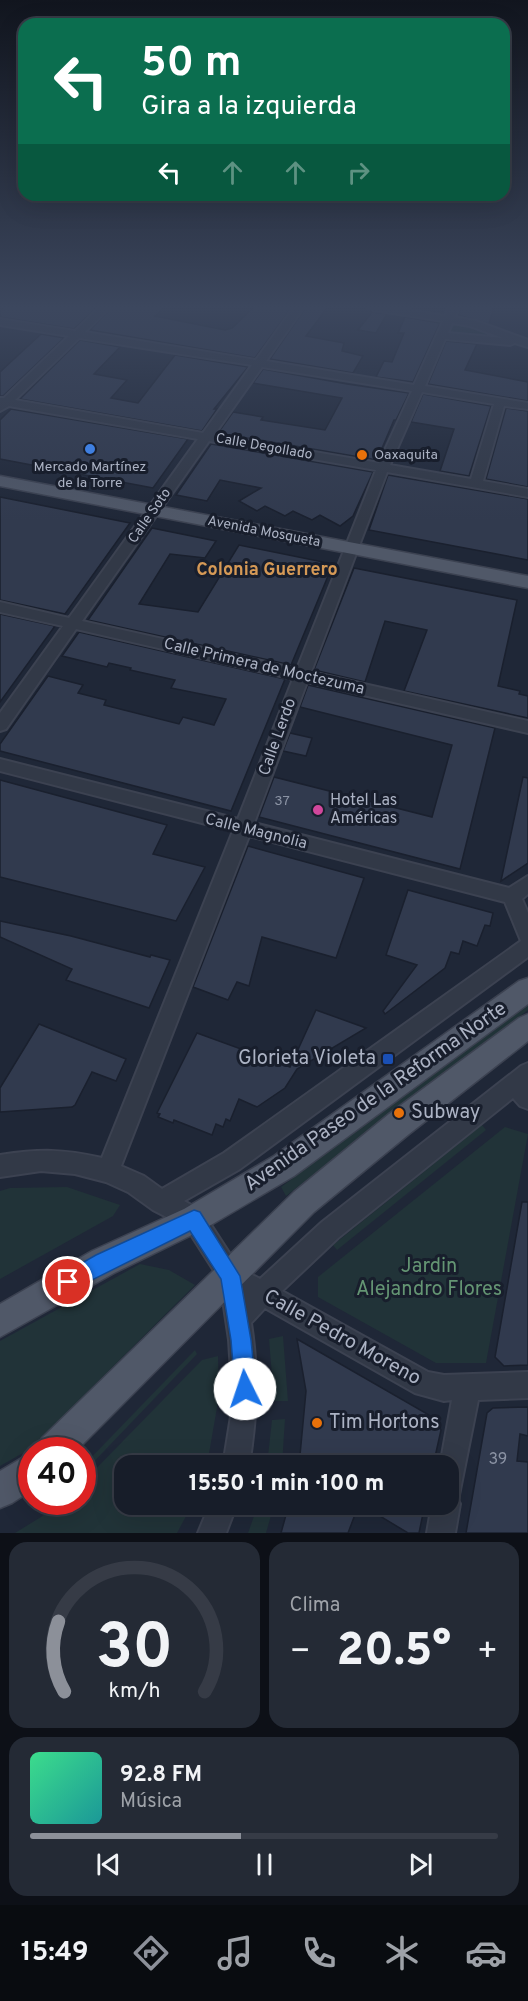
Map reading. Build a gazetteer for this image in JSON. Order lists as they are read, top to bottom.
{
  "streets": {
    "main road": ["Avenida Mosqueta", "Avenida Paseo de la Reforma Norte"],
    "street": [
      "Calle Degollado",
      "Calle Soto",
      "Calle Primera de Moctezuma",
      "Calle Lerdo",
      "Calle Magnolia",
      "Calle Pedro Moreno"
    ]
  },
  "crossings": [
    ["Calle Degollado", "Calle Soto"],
    ["Calle Degollado", "Calle Lerdo"],
    ["Calle Soto", "Avenida Mosqueta"],
    ["Calle Soto", "Calle Primera de Moctezuma"],
    ["Avenida Mosqueta", "Calle Lerdo"],
    ["Calle Primera de Moctezuma", "Calle Lerdo"],
    ["Calle Lerdo", "Calle Magnolia"],
    ["Avenida Paseo de la Reforma Norte", "Calle Pedro Moreno"]
  ],
  "districts": ["Colonia Guerrero"],
  "parks": ["Jardin Alejandro Flores"],
  "places": {
    "other": [
      "Mercado Martínez de la Torre",
      "Oaxaquita",
      "Hotel Las Américas",
      "Subway",
      "Tim Hortons"
    ],
    "transit": ["Glorieta Violeta"]
  },
  "house_numbers": ["37", "39"],
  "page": {
    "turn": ["50 m", "Gira a la izquierda"],
    "limit": "40",
    "trip": "15:50 · 1 min · 100 m",
    "tile": "Clima",
    "heat": ["−", "20.5°", "+"],
    "song": ["92.8 FM", "Música"],
    "tabs": "15:49",
    "gauge": ["30", "km/h"]
  }
}
